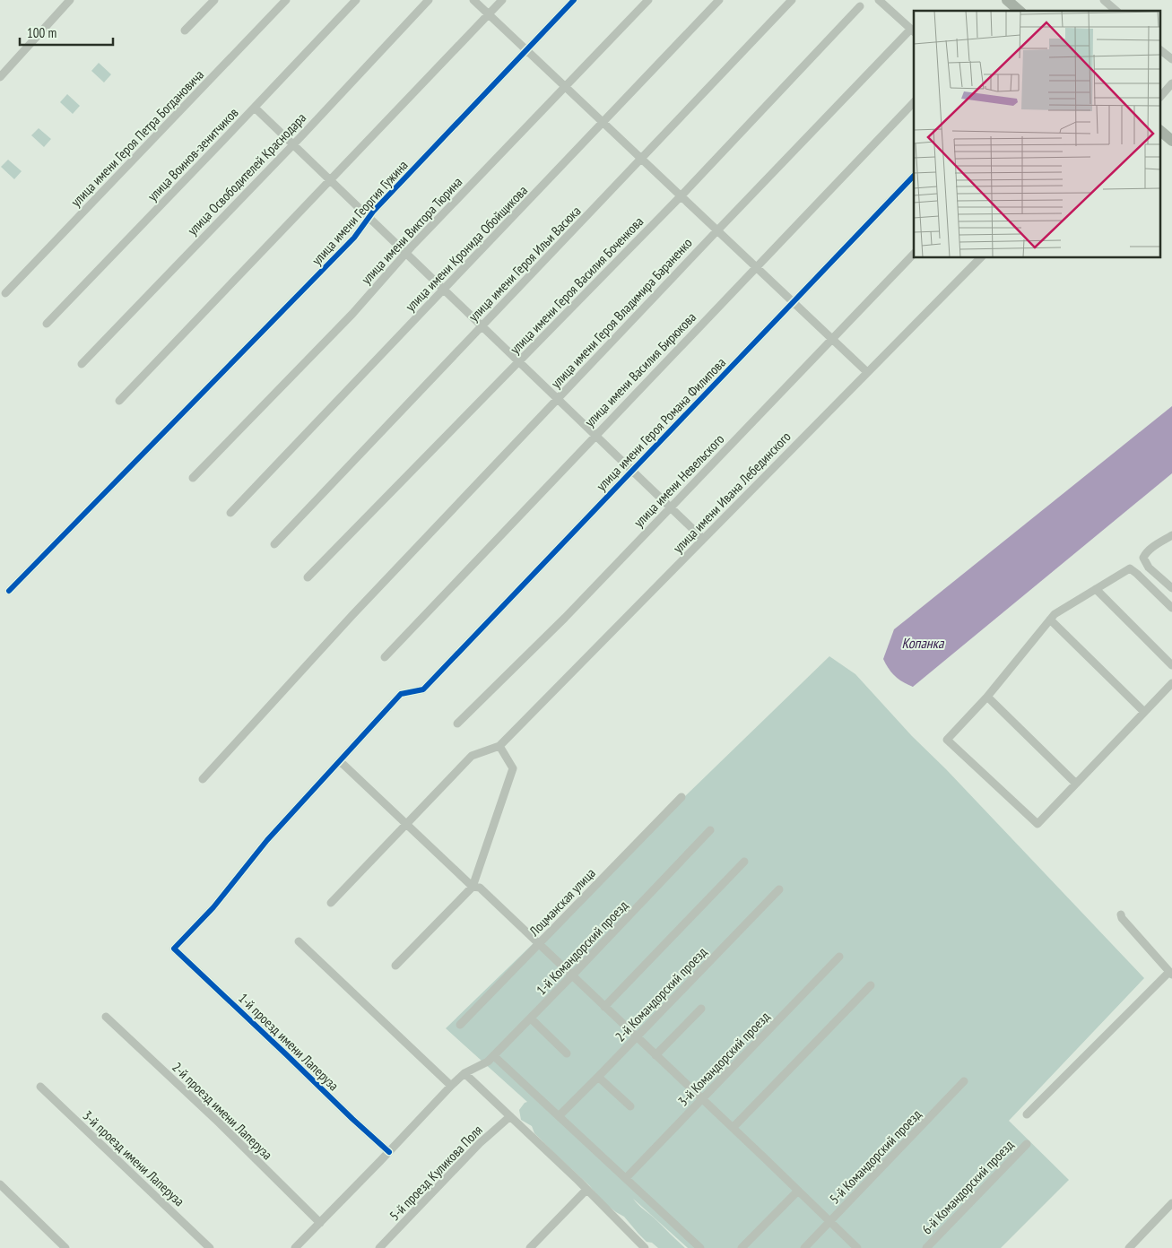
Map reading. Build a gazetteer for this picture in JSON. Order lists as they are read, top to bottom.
{
  "streets": {
    "street": [
      "улица имени Героя Петра Богдановича",
      "улица Воинов-зенитчиков",
      "улица Освободителей Краснодара",
      "улица имени Георгия Гужина",
      "улица имени Виктора Тюрина",
      "улица имени Кронида Обойщикова",
      "улица имени Героя Ильи Васюка",
      "улица имени Героя Василия Боченкова",
      "улица имени Героя Владимира Бараненко",
      "улица имени Василия Бирюкова",
      "улица имени Героя Романа Филипова",
      "улица имени Невельского",
      "улица имени Ивана Лебединского",
      "Лоцманская улица",
      "1-й Командорский проезд",
      "2-й Командорский проезд",
      "1-й проезд имени Лаперуза",
      "3-й Командорский проезд",
      "2-й проезд имени Лаперуза",
      "5-й Командорский проезд",
      "3-й проезд имени Лаперуза",
      "5-й проезд Куликова Поля",
      "6-й Командорский проезд"
    ]
  },
  "crossings": [
    ["улица имени Героя Романа Филипова", "1-й проезд имени Лаперуза"],
    ["1-й Командорский проезд", "1-й проезд имени Лаперуза"],
    ["1-й Командорский проезд", "2-й проезд имени Лаперуза"]
  ],
  "water": ["Копанка"],
  "scale_bar": "100 m"
}
